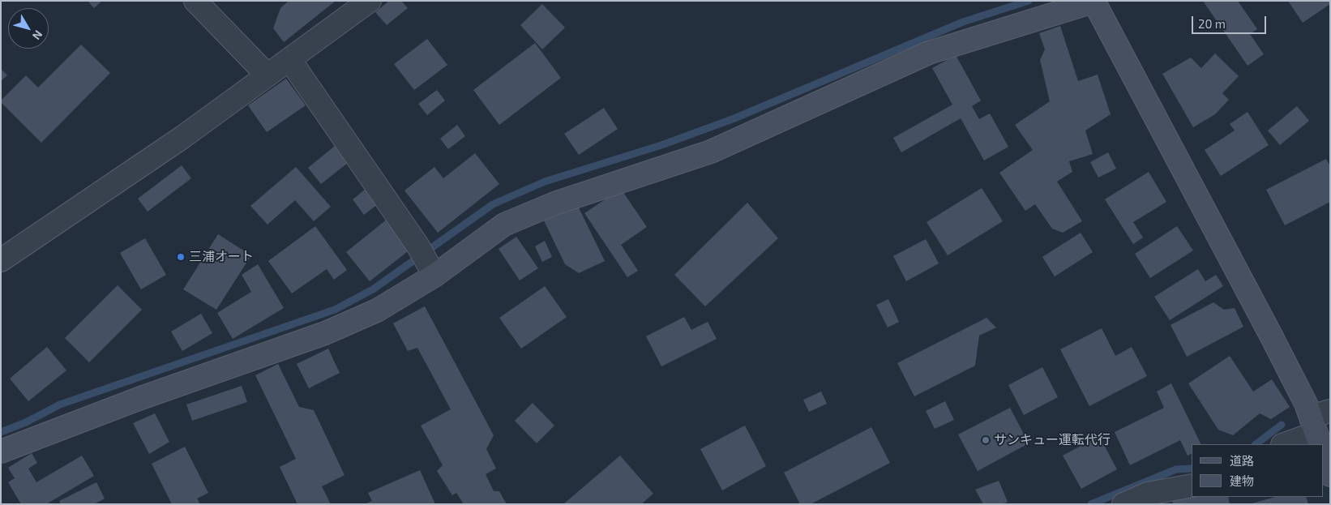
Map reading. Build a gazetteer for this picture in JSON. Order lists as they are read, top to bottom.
{
  "places": ["三浦オート", "サンキュー運転代行"],
  "legend": ["道路", "建物"],
  "scale_bar": "20 m",
  "north": "bottom right"
}
